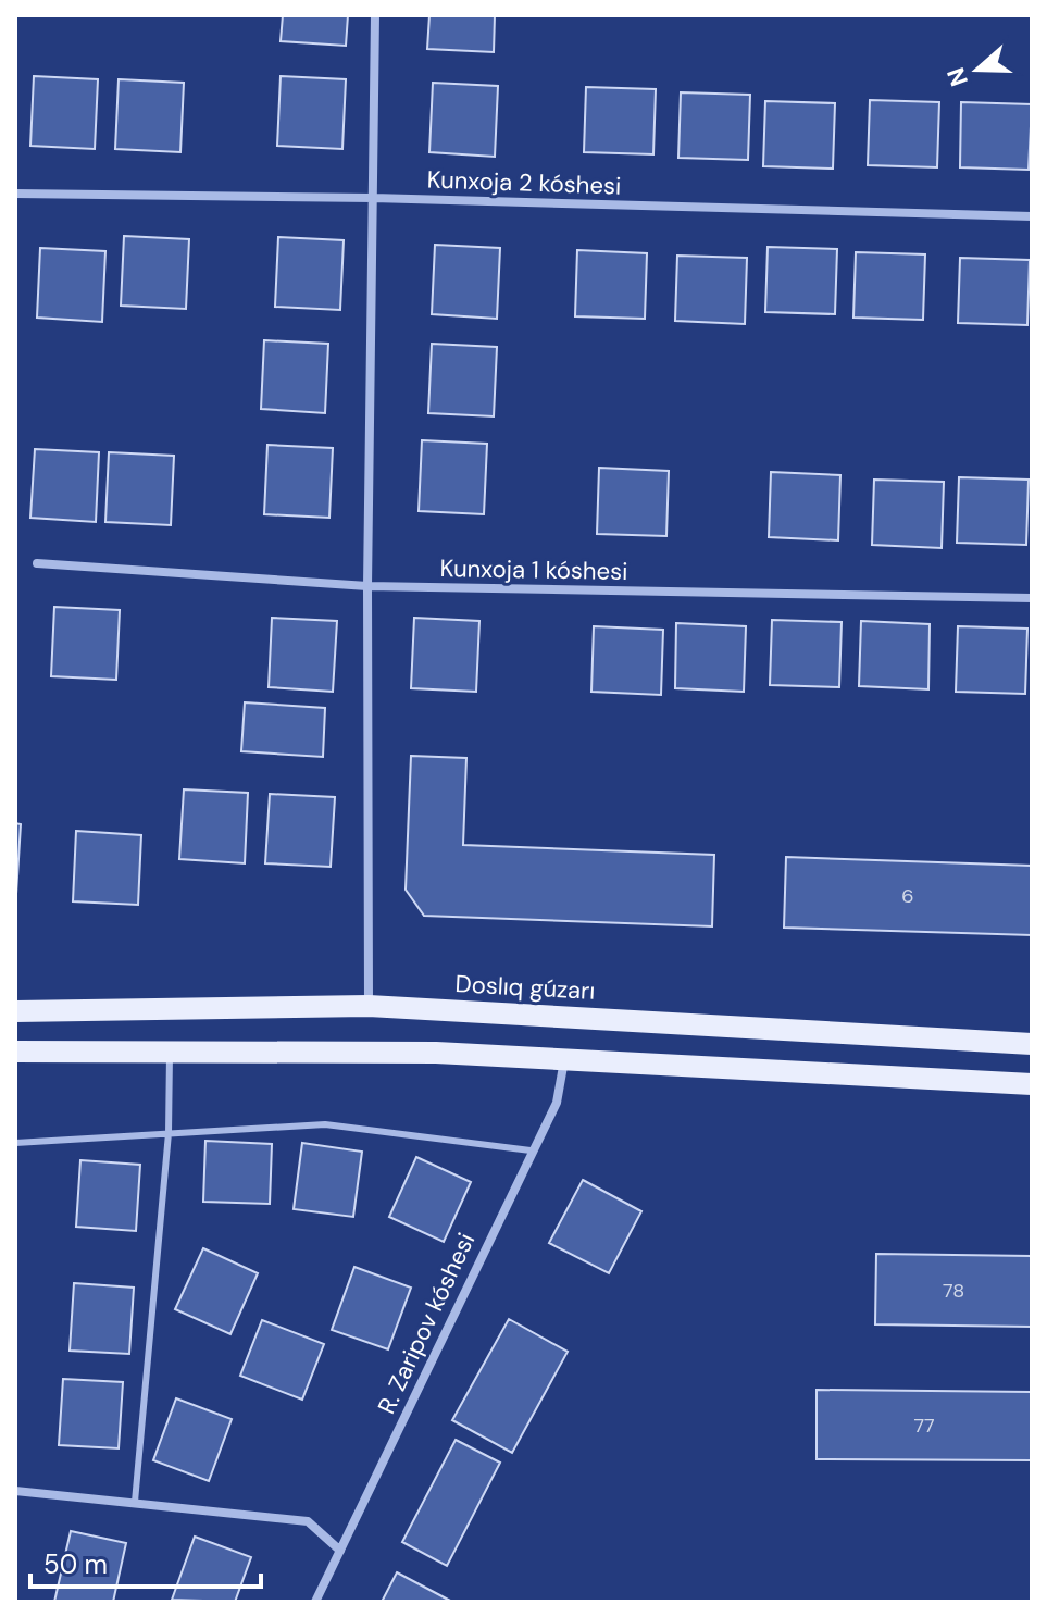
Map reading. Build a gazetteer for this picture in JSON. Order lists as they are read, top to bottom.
{
  "streets": {
    "main road": ["Doslıq gúzarı"],
    "street": ["Kunxoja 2 kóshesi", "Kunxoja 1 kóshesi", "R. Zaripov kóshesi"]
  },
  "house_numbers": ["6", "78", "77"],
  "scale_bar": "50 m",
  "north": "left"
}
